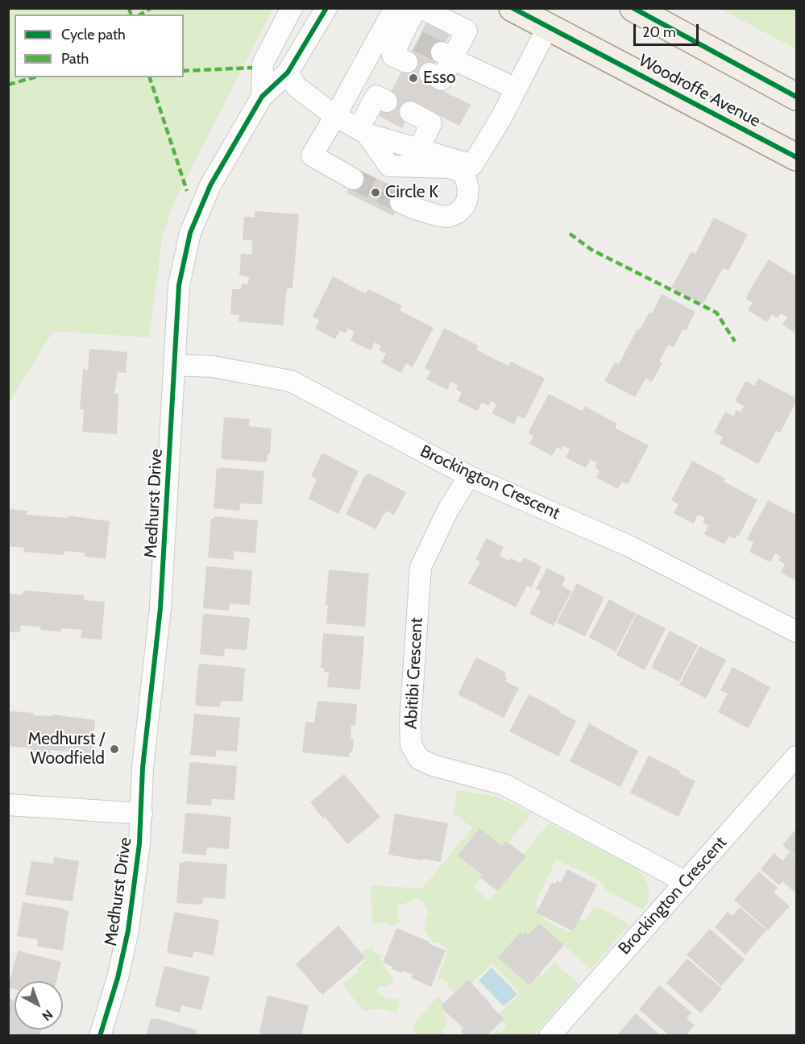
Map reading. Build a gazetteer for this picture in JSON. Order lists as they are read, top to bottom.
{
  "streets": {
    "main road": ["Woodroffe Avenue"],
    "street": ["Brockington Crescent", "Medhurst Drive", "Abitibi Crescent"]
  },
  "crossings": [
    ["Brockington Crescent", "Medhurst Drive"],
    ["Brockington Crescent", "Abitibi Crescent"]
  ],
  "places": ["Esso", "Circle K", "Medhurst / Woodfield"],
  "legend": ["Cycle path", "Path"],
  "scale_bar": "20 m",
  "north": "bottom right"
}
